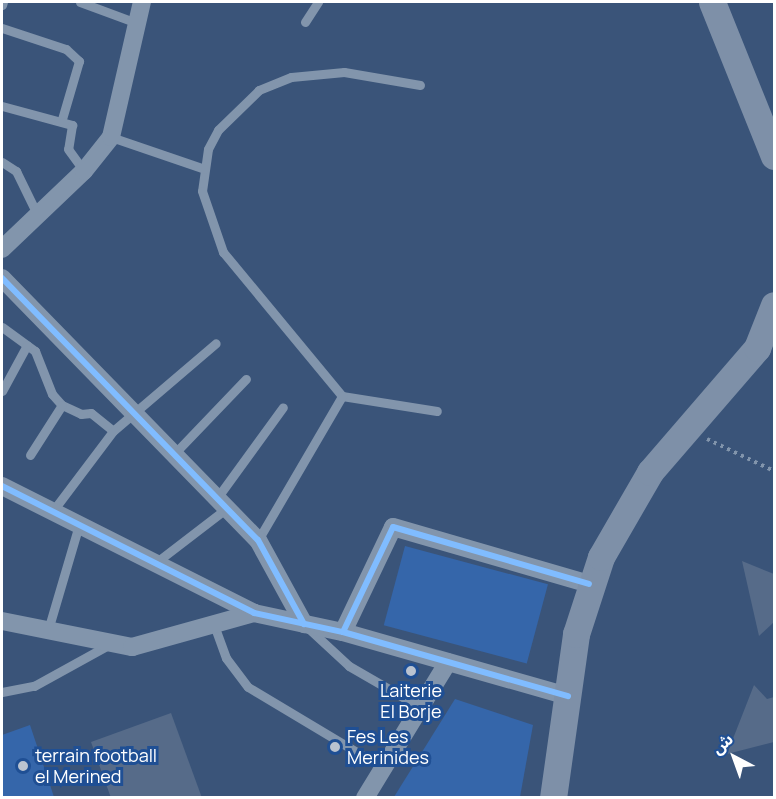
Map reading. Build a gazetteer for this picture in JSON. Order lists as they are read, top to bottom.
{
  "places": ["Laiterie El Borje", "Fes Les Merinides", "terrain football el Merined"],
  "north": "top left"
}
